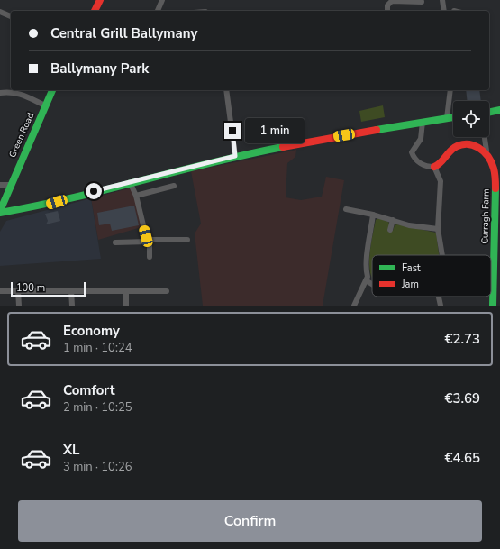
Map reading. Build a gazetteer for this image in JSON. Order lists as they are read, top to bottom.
{
  "streets": {
    "main road": ["Green Road", "Curragh Farm"]
  },
  "legend": ["Fast", "Jam"],
  "scale_bar": "100 m",
  "page": {
    "banner": ["Central Grill Ballymany", "Ballymany Park"],
    "bubble": "1 min",
    "scale": "100 m",
    "list": [
      {
        "name": "Economy",
        "note": "1 min · 10:24",
        "value": "€2.73"
      },
      {
        "name": "Comfort",
        "note": "2 min · 10:25",
        "value": "€3.69"
      },
      {
        "name": "XL",
        "note": "3 min · 10:26",
        "value": "€4.65"
      }
    ],
    "buttons": "Confirm"
  }
}
